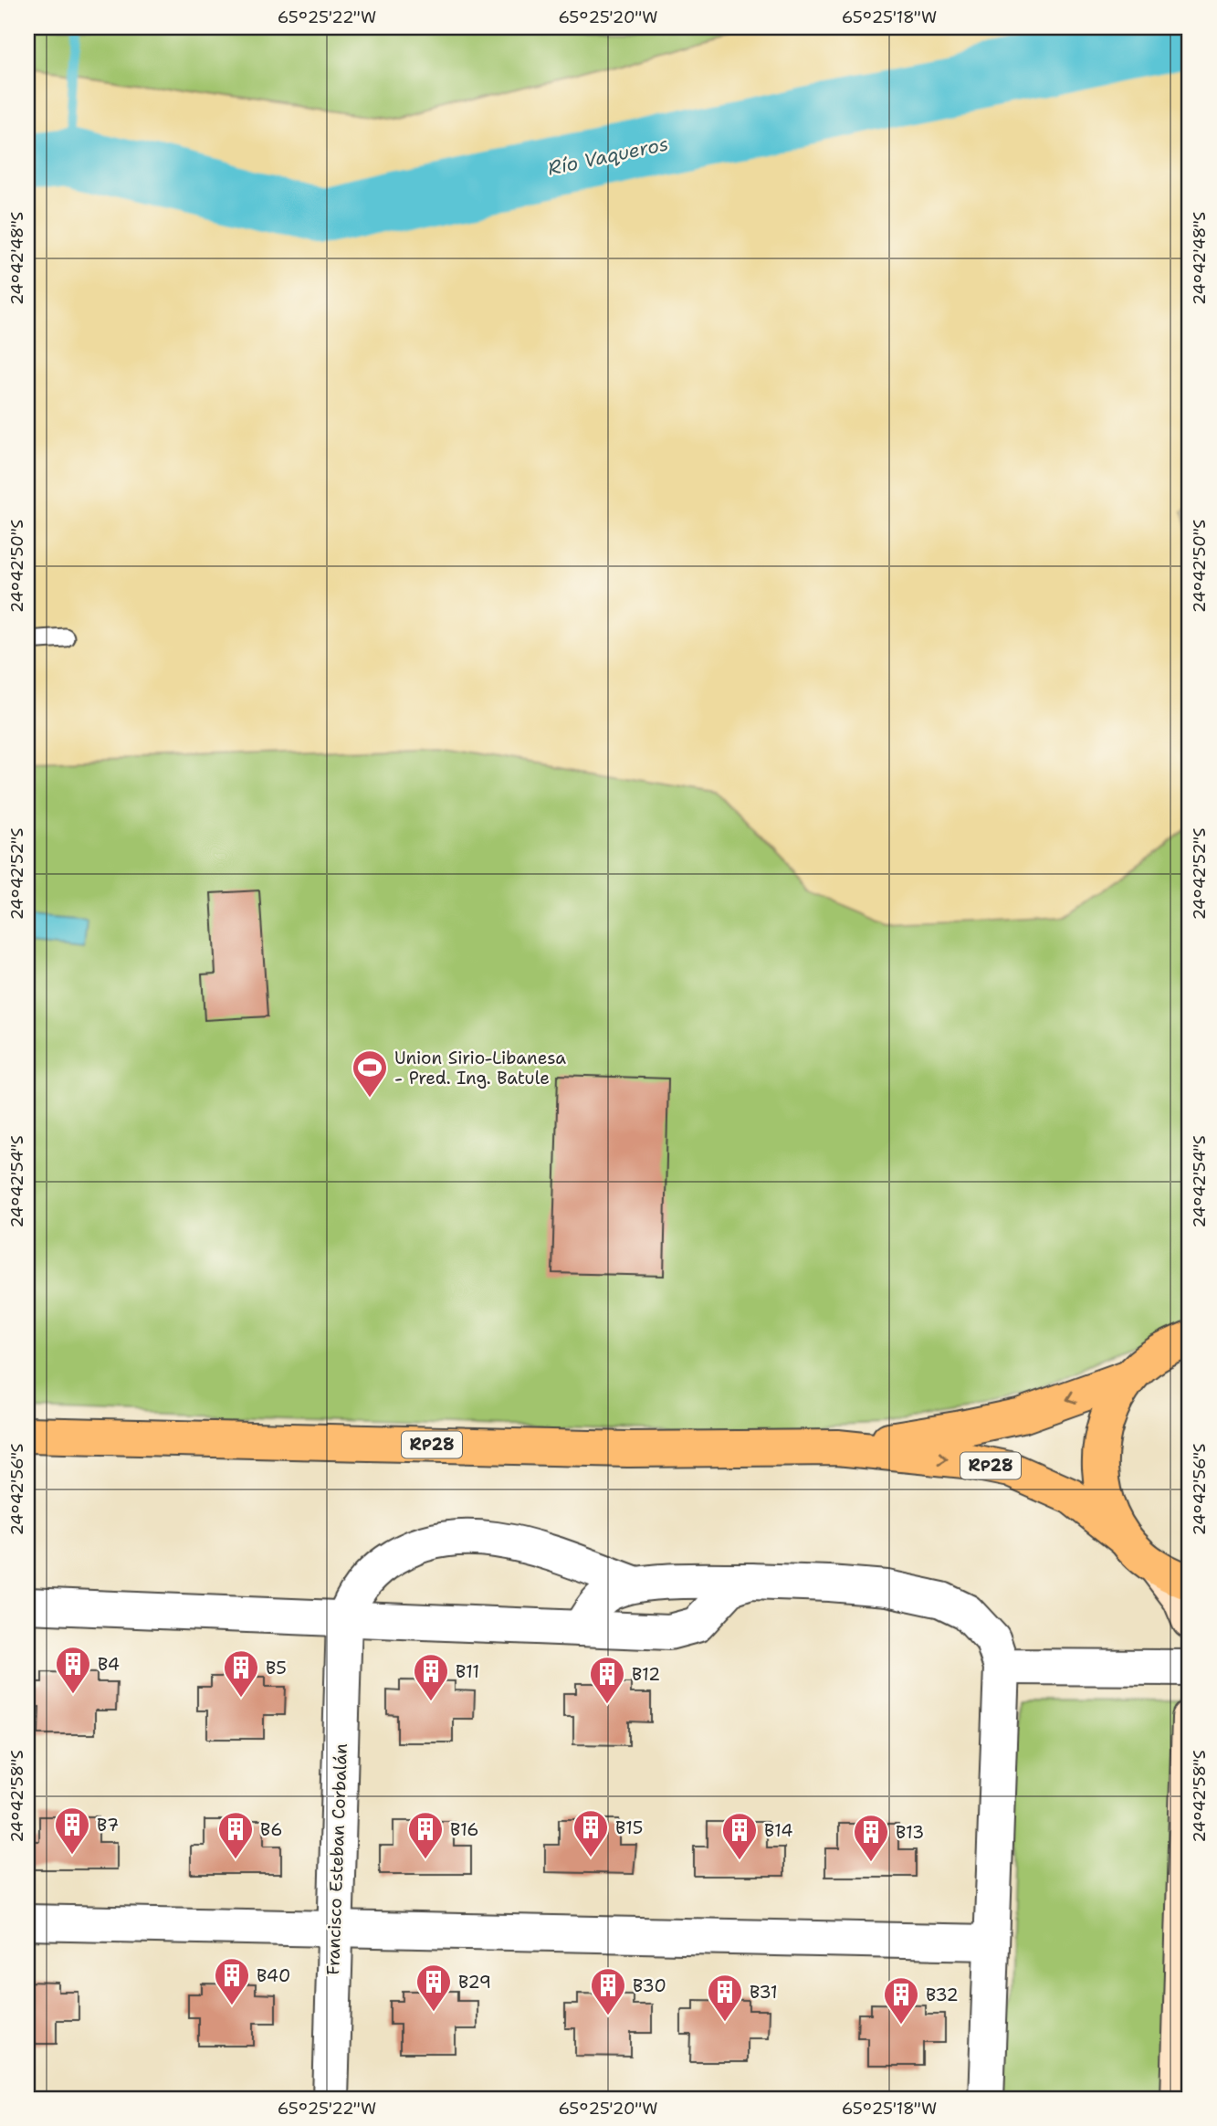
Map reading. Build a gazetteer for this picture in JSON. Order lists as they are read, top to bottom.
{
  "streets": {
    "main road": ["RP28"],
    "street": ["Francisco Esteban Corbalán"]
  },
  "water": ["Río Vaqueros"],
  "places": {
    "sports": ["Union Sirio-Libanesa - Pred. Ing. Batule"],
    "building": [
      "B4",
      "B5",
      "B11",
      "B12",
      "B7",
      "B15",
      "B6",
      "B16",
      "B14",
      "B13",
      "B40",
      "B29",
      "B30",
      "B31",
      "B32"
    ]
  },
  "coordinates": [
    "65°25'22\"W",
    "65°25'20\"W",
    "65°25'18\"W",
    "24°42'48\"S",
    "24°42'50\"S",
    "24°42'52\"S",
    "24°42'54\"S",
    "24°42'56\"S",
    "24°42'58\"S"
  ]
}
